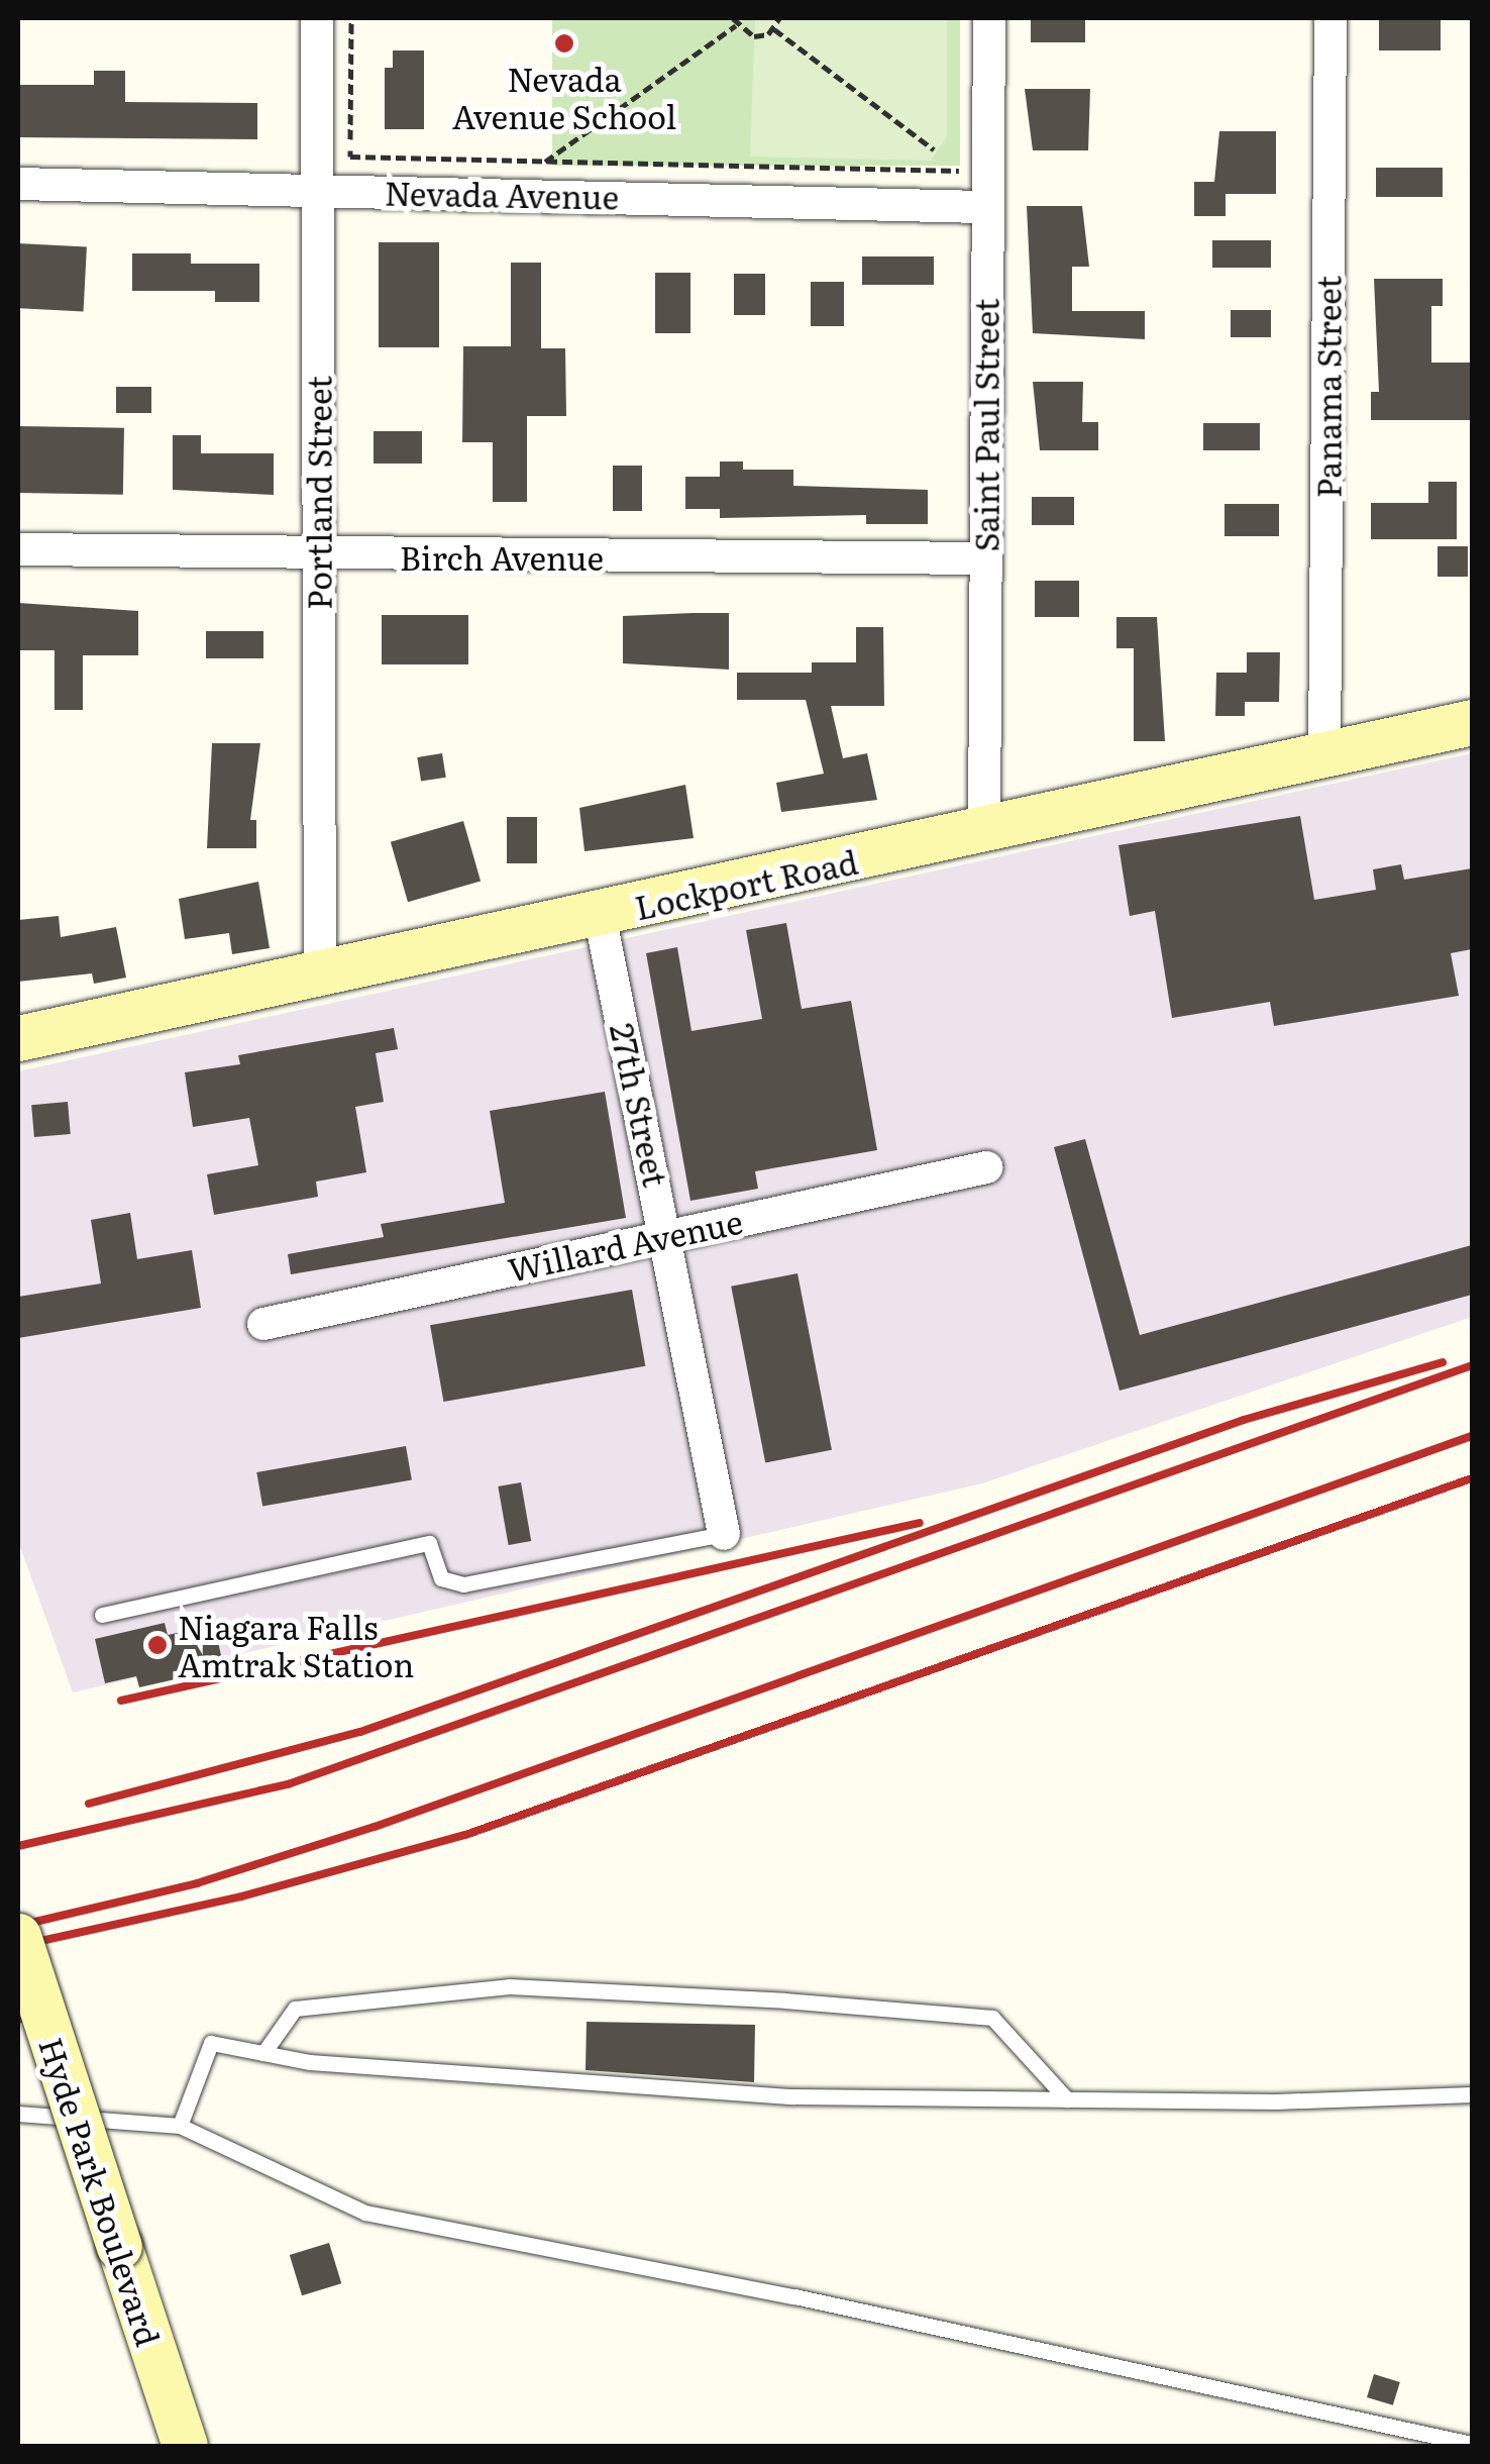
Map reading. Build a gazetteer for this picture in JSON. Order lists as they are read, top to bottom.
{
  "streets": {
    "street": [
      "Nevada Avenue",
      "Panama Street",
      "Saint Paul Street",
      "Portland Street",
      "Birch Avenue",
      "Lockport Road",
      "27th Street",
      "Willard Avenue",
      "Hyde Park Boulevard"
    ]
  },
  "crossings": [
    ["Nevada Avenue", "Saint Paul Street"],
    ["Nevada Avenue", "Portland Street"],
    ["Panama Street", "Lockport Road"],
    ["Saint Paul Street", "Birch Avenue"],
    ["Saint Paul Street", "Lockport Road"],
    ["Portland Street", "Birch Avenue"],
    ["Portland Street", "Lockport Road"],
    ["Lockport Road", "27th Street"],
    ["27th Street", "Willard Avenue"]
  ],
  "places": ["Nevada Avenue School", "Niagara Falls Amtrak Station"]
}
